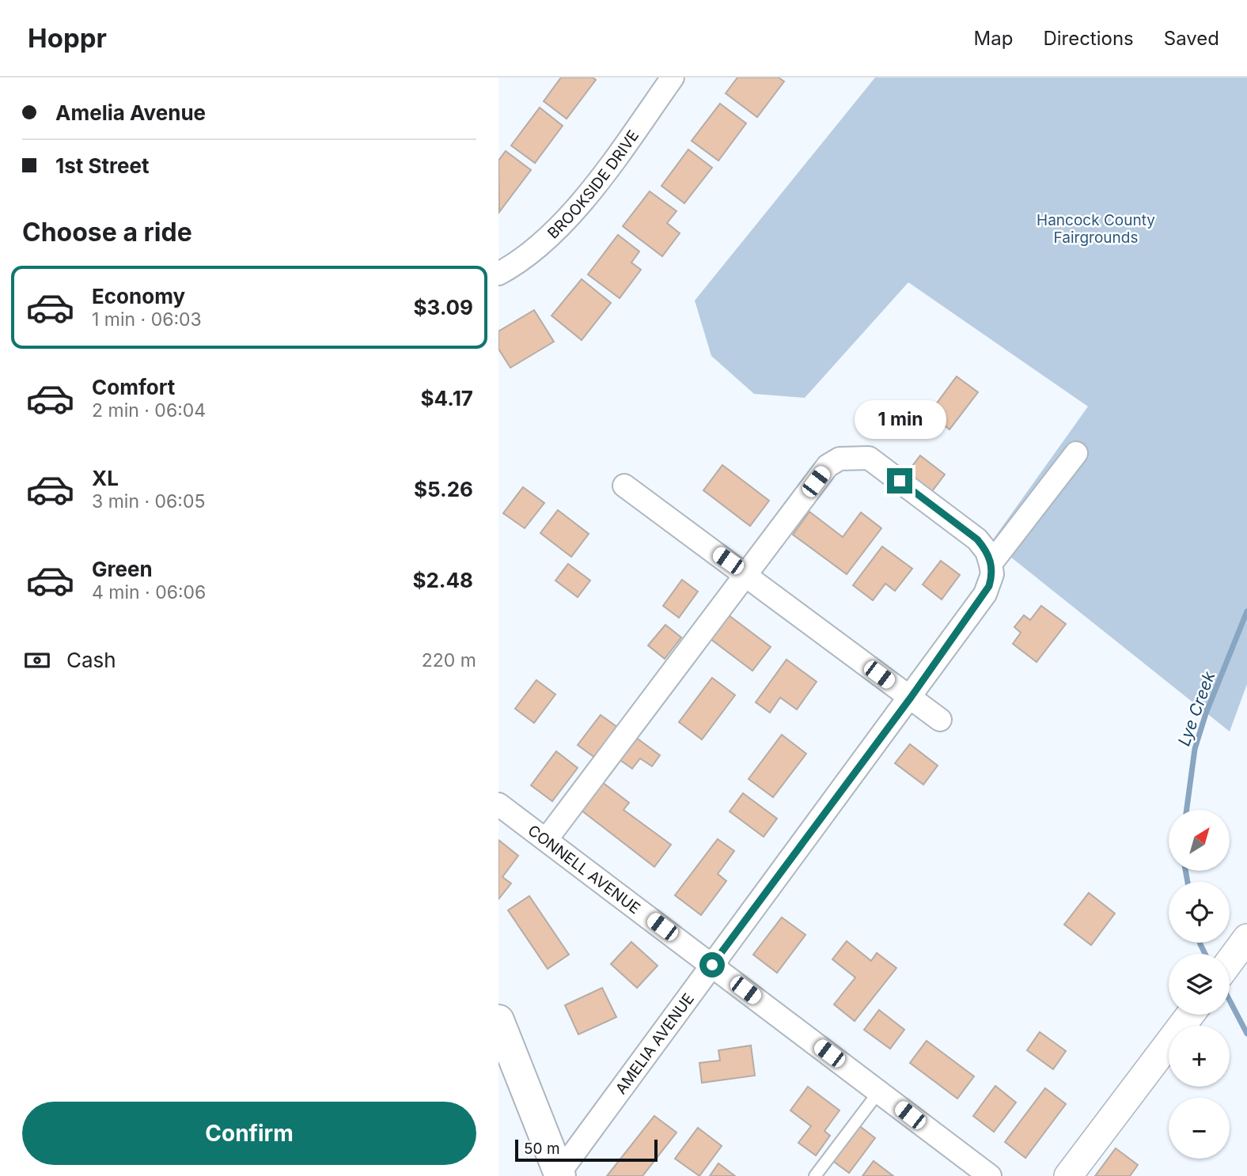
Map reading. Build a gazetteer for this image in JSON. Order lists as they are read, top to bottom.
{
  "streets": {
    "street": ["BROOKSIDE DRIVE", "CONNELL AVENUE", "AMELIA AVENUE"]
  },
  "crossings": [
    ["CONNELL AVENUE", "AMELIA AVENUE"]
  ],
  "water": ["Lye Creek"],
  "parks": ["Hancock County Fairgrounds"],
  "scale_bar": "50 m",
  "north": "top right",
  "page": {
    "header": "Hoppr",
    "nav": ["Map", "Directions", "Saved"],
    "banner": ["Amelia Avenue", "1st Street"],
    "heading": "Choose a ride",
    "list": [
      {
        "name": "Economy",
        "note": "1 min · 06:03",
        "value": "$3.09"
      },
      {
        "name": "Comfort",
        "note": "2 min · 06:04",
        "value": "$4.17"
      },
      {
        "name": "XL",
        "note": "3 min · 06:05",
        "value": "$5.26"
      },
      {
        "name": "Green",
        "note": "4 min · 06:06",
        "value": "$2.48"
      }
    ],
    "bubble": "1 min",
    "pay": ["Cash", "220 m"],
    "map_buttons": ["+", "−"],
    "buttons": "Confirm",
    "scale": "50 m"
  }
}
